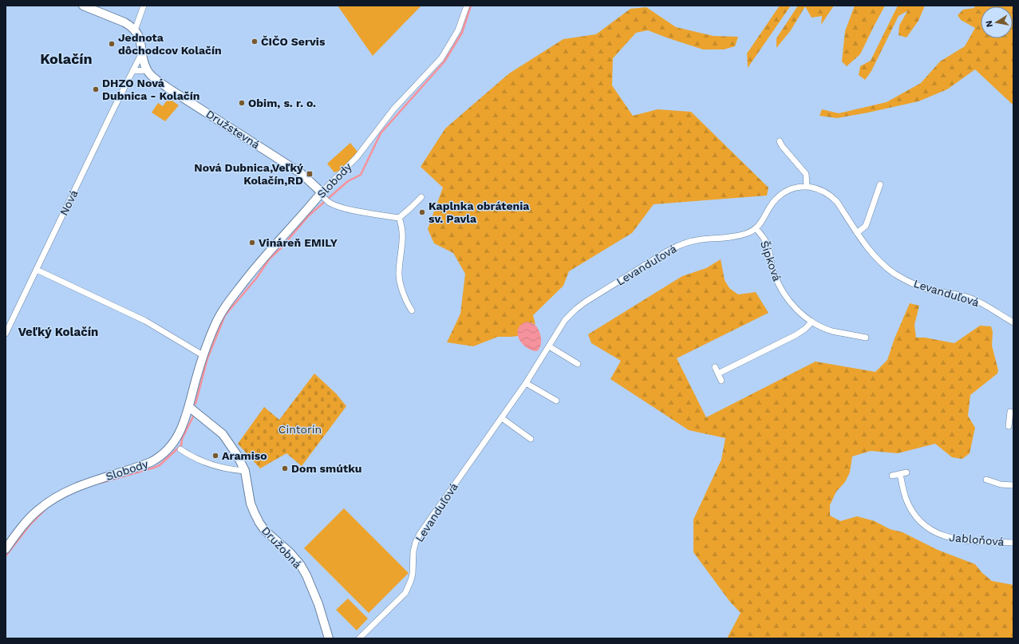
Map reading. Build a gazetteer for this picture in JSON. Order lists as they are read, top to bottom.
{
  "streets": {
    "street": [
      "Družstevná",
      "Slobody",
      "Nová",
      "Šípková",
      "Levanduľová",
      "Jabloňová",
      "Družobná"
    ]
  },
  "crossings": [
    ["Družstevná", "Slobody"],
    ["Slobody", "Družobná"],
    ["Šípková", "Levanduľová"]
  ],
  "districts": ["Kolačín", "Veľký Kolačín"],
  "parks": ["Cintorín"],
  "places": {
    "other": [
      "ČIČO Servis",
      "Jednota dôchodcov Kolačín",
      "DHZO Nová Dubnica - Kolačín",
      "Obim, s. r. o.",
      "Kaplnka obrátenia sv. Pavla",
      "Vináreň EMILY",
      "Aramiso",
      "Dom smútku"
    ],
    "transit": ["Nová Dubnica,Veľký Kolačín,RD"]
  },
  "north": "left"
}
